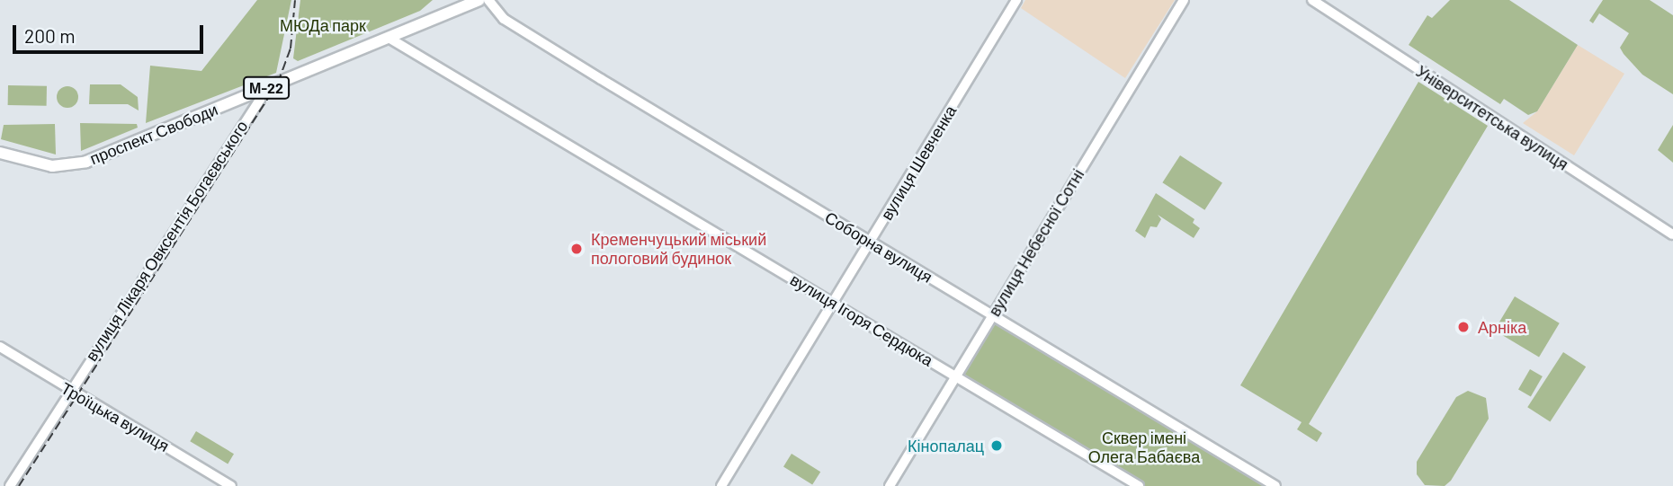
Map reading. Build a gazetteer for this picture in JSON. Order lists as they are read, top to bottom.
{
  "streets": {
    "highway": ["М-22", "проспект Свободи"],
    "main road": ["Університетська вулиця", "Троїцька вулиця"],
    "street": [
      "вулиця Шевченка",
      "вулиця Лікаря Овксентія Богаєвського",
      "вулиця Небесної Сотні",
      "Соборна вулиця",
      "вулиця Ігоря Сердюка"
    ]
  },
  "crossings": [
    ["проспект Свободи", "вулиця Лікаря Овксентія Богаєвського"],
    ["проспект Свободи", "вулиця Ігоря Сердюка"],
    ["вулиця Шевченка", "Соборна вулиця"],
    ["вулиця Шевченка", "вулиця Ігоря Сердюка"],
    ["вулиця Лікаря Овксентія Богаєвського", "Троїцька вулиця"],
    ["вулиця Небесної Сотні", "Соборна вулиця"],
    ["вулиця Небесної Сотні", "вулиця Ігоря Сердюка"]
  ],
  "parks": ["МЮДа парк", "Сквер імені Олега Бабаєва"],
  "places": ["Кременчуцький міський пологовий будинок", "Арніка", "Кінопалац"],
  "scale_bar": "200 m"
}
